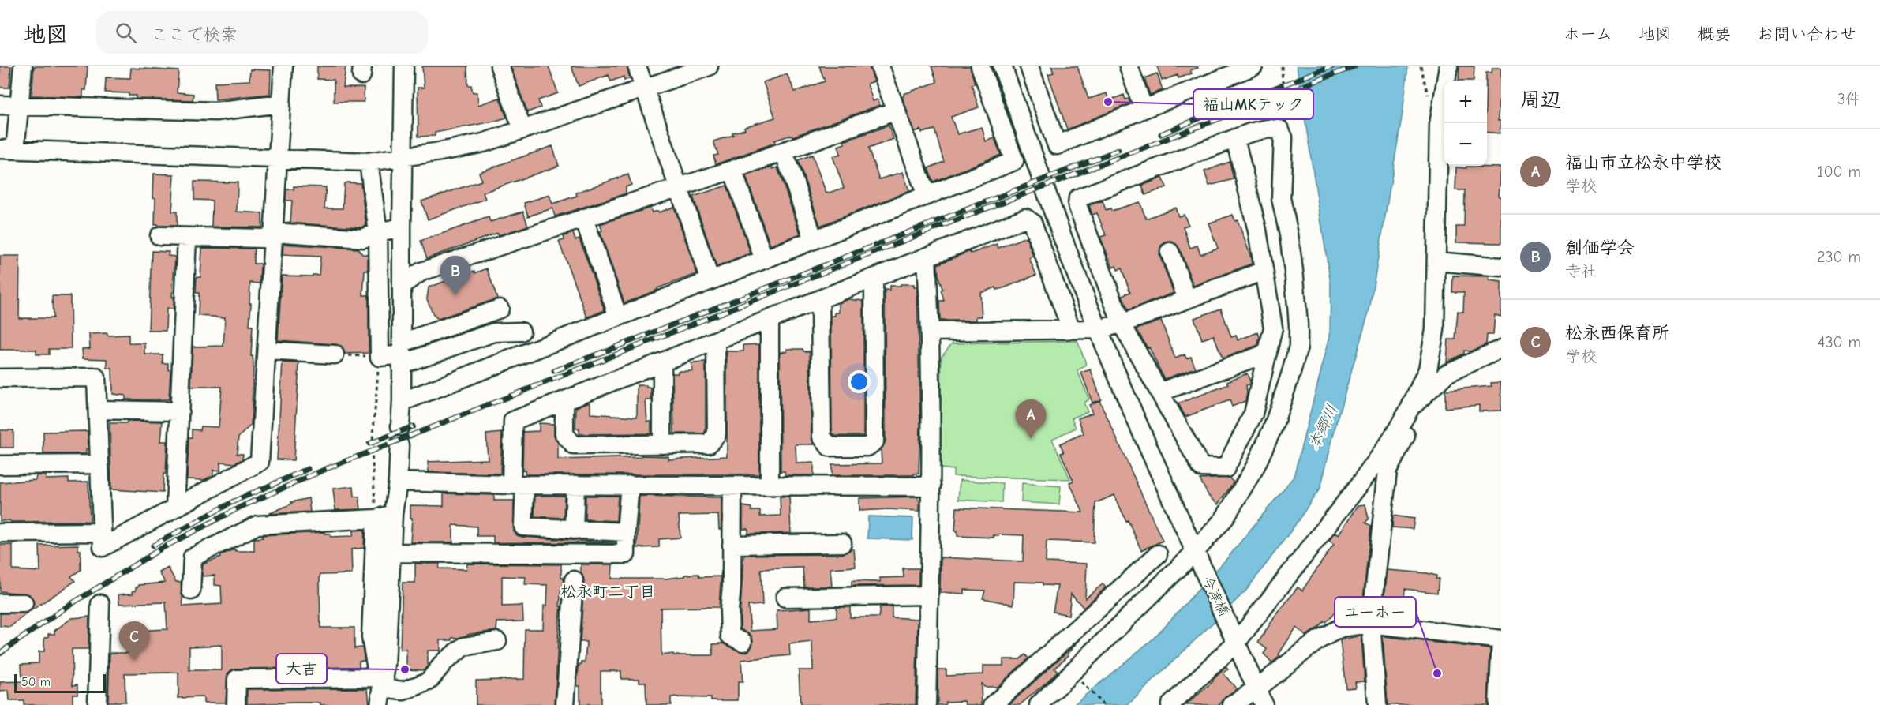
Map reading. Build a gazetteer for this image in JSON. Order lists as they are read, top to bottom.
{
  "streets": {
    "street": ["今津橋"]
  },
  "districts": ["松永町二丁目"],
  "water": ["本郷川"],
  "places": ["福山MKテック", "大吉", "ユーホー"],
  "scale_bar": "50 m",
  "page": {
    "header": "地図",
    "search": "ここで検索",
    "nav": [
      "ホーム",
      "地図",
      "概要",
      "お問い合わせ"
    ],
    "heading": ["周辺", "3件"],
    "map_buttons": ["+", "−"],
    "list": [
      {
        "mark": "A",
        "name": "福山市立松永中学校",
        "note": "学校",
        "value": "100 m"
      },
      {
        "mark": "B",
        "name": "創価学会",
        "note": "寺社",
        "value": "230 m"
      },
      {
        "mark": "C",
        "name": "松永西保育所",
        "note": "学校",
        "value": "430 m"
      }
    ],
    "pins": ["B", "A", "C"],
    "scale": "50 m"
  }
}
